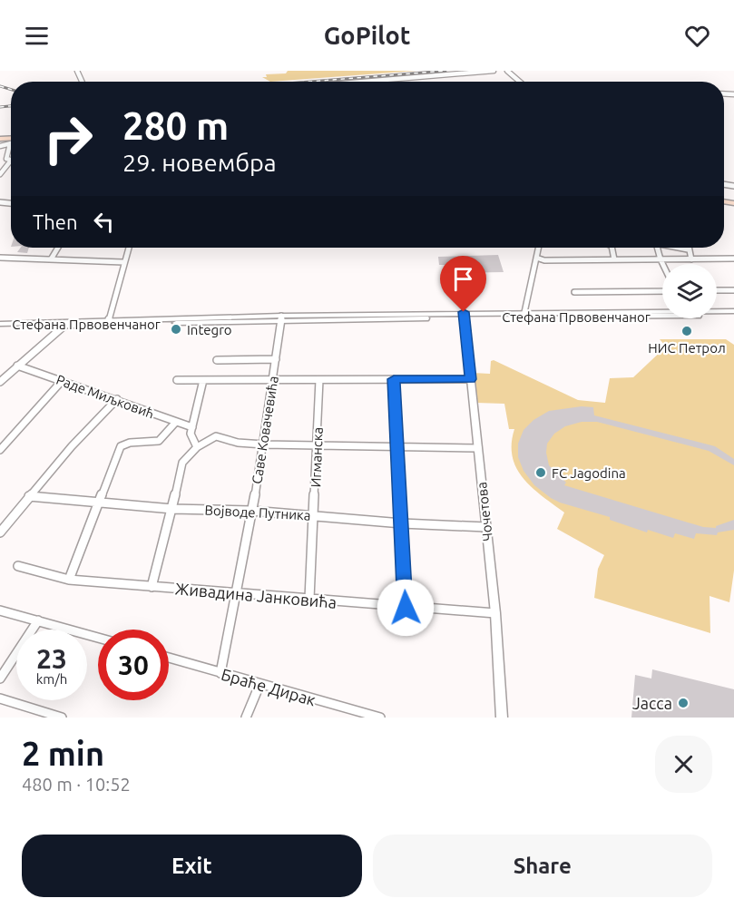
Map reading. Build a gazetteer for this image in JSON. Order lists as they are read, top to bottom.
{
  "streets": {
    "street": [
      "Стефана Првовенчаног",
      "Раде Миљковић",
      "Саве Ковачевића",
      "Игманска",
      "Чочетова",
      "Војводе Путника",
      "Живадина Јанковића",
      "Браће Дирак"
    ]
  },
  "crossings": [
    ["Стефана Првовенчаног", "Саве Ковачевића"],
    ["Стефана Првовенчаног", "Чочетова"],
    ["Саве Ковачевића", "Војводе Путника"],
    ["Саве Ковачевића", "Живадина Јанковића"],
    ["Саве Ковачевића", "Браће Дирак"],
    ["Игманска", "Војводе Путника"],
    ["Игманска", "Живадина Јанковића"],
    ["Чочетова", "Војводе Путника"],
    ["Чочетова", "Живадина Јанковића"]
  ],
  "places": [
    "Integro",
    "НИС Петрол",
    "FC Jagodina",
    "Јасса"
  ],
  "page": {
    "header": "GoPilot",
    "turn": ["280 m", "29. новембра"],
    "then": "Then",
    "speed": "23 km/h",
    "limit": "30",
    "heading": ["2 min", "480 m · 10:52"],
    "buttons": ["Exit", "Share"]
  }
}
